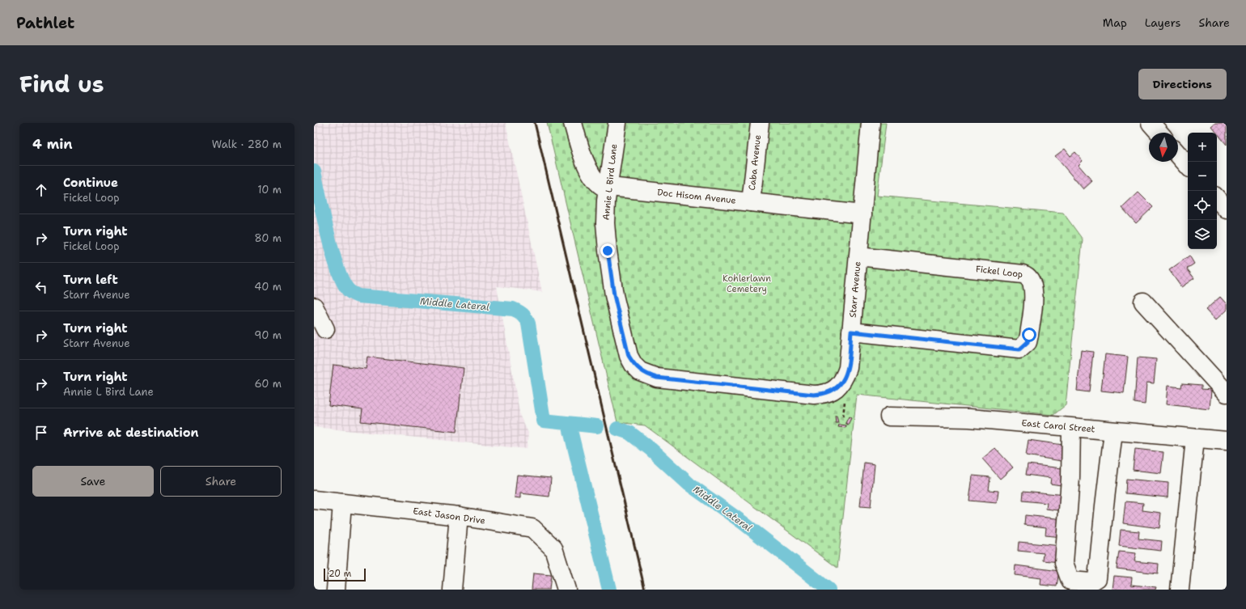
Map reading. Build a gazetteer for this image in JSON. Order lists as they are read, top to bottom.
{
  "streets": {
    "street": [
      "Caba Avenue",
      "Annie L Bird Lane",
      "Doc Hisom Avenue",
      "Fickel Loop",
      "Starr Avenue",
      "East Carol Street",
      "East Jason Drive"
    ]
  },
  "crossings": [
    ["Caba Avenue", "Doc Hisom Avenue"],
    ["Annie L Bird Lane", "Doc Hisom Avenue"],
    ["Annie L Bird Lane", "Starr Avenue"],
    ["Doc Hisom Avenue", "Starr Avenue"],
    ["Fickel Loop", "Starr Avenue"]
  ],
  "water": ["Middle Lateral"],
  "parks": ["Kohlerlawn Cemetery"],
  "scale_bar": "20 m",
  "north": "bottom",
  "page": {
    "header": "Pathlet",
    "nav": ["Map", "Layers", "Share"],
    "title": "Find us",
    "buttons": [
      "Directions",
      ["Save", "Share"]
    ],
    "heading": ["4 min", "Walk · 280 m"],
    "map_buttons": ["+", "−"],
    "list": [
      ["Continue", "Fickel Loop", "10 m"],
      ["Turn right", "Fickel Loop", "80 m"],
      ["Turn left", "Starr Avenue", "40 m"],
      ["Turn right", "Starr Avenue", "90 m"],
      ["Turn right", "Annie L Bird Lane", "60 m"],
      "Arrive at destination"
    ],
    "scale": "20 m"
  }
}
